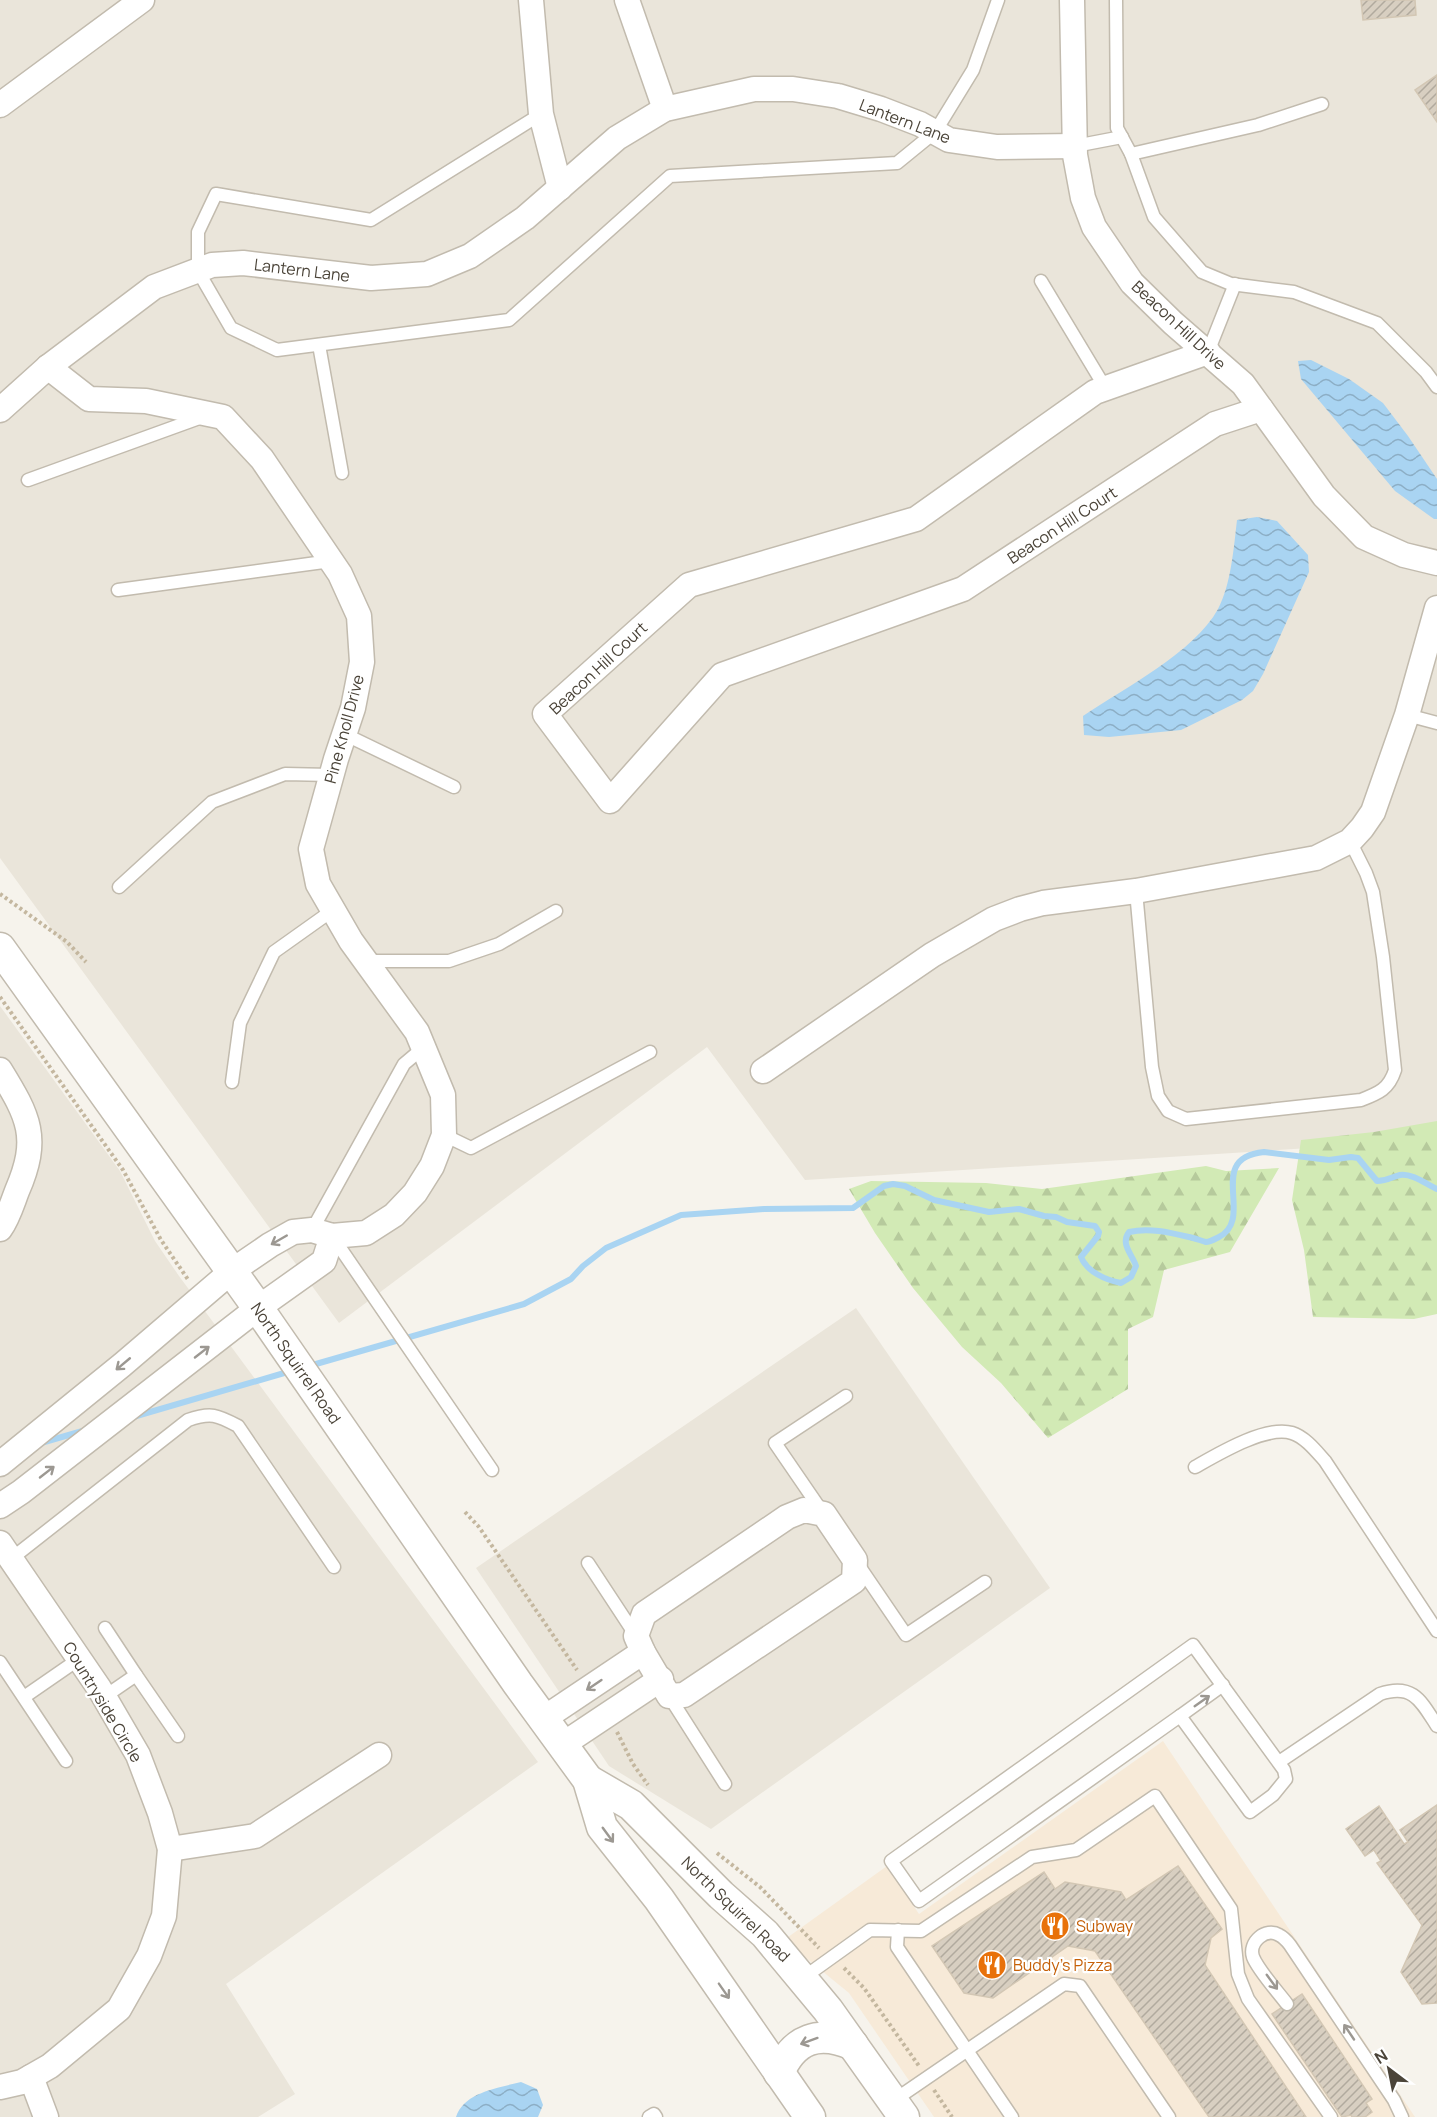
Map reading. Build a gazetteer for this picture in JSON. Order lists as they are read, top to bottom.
{
  "streets": {
    "street": [
      "Lantern Lane",
      "Beacon Hill Drive",
      "Beacon Hill Court",
      "Pine Knoll Drive",
      "North Squirrel Road",
      "Countryside Circle"
    ]
  },
  "crossings": [
    ["Lantern Lane", "Beacon Hill Drive"],
    ["Lantern Lane", "Pine Knoll Drive"],
    ["Beacon Hill Drive", "Beacon Hill Court"],
    ["Pine Knoll Drive", "North Squirrel Road"]
  ],
  "places": {
    "restaurant": ["Subway", "Buddy's Pizza"]
  },
  "north": "top left"
}
